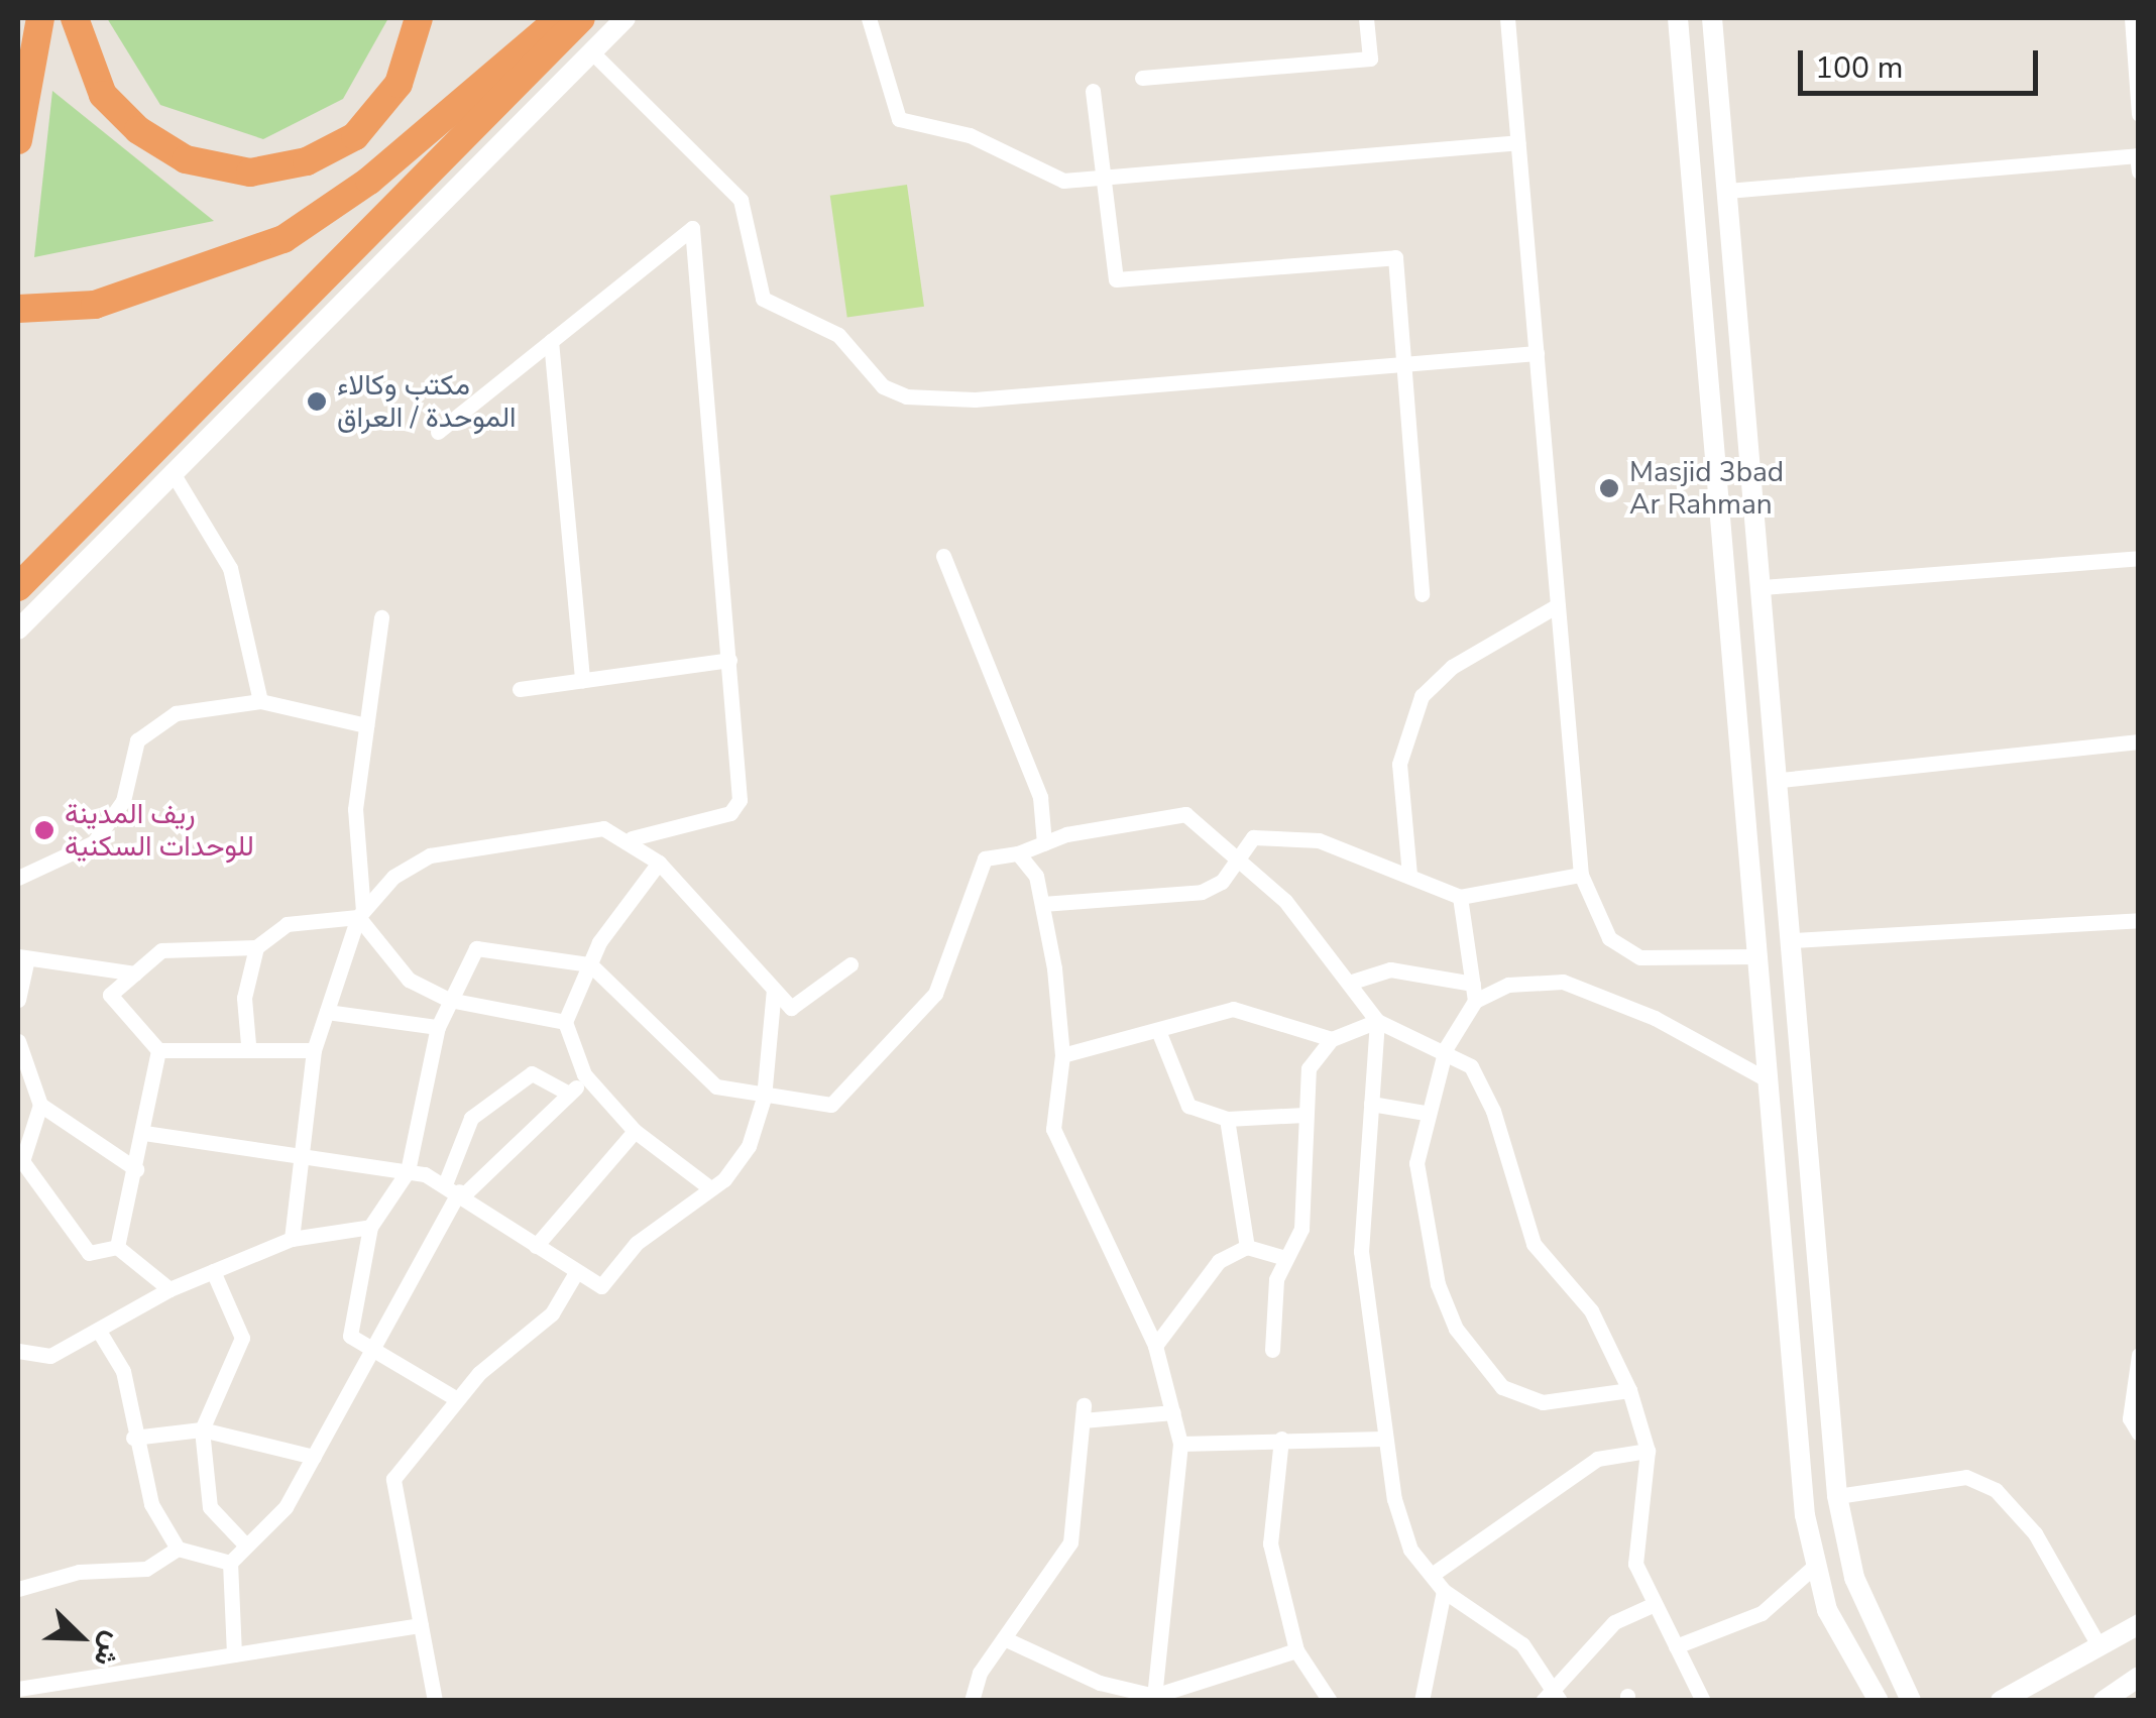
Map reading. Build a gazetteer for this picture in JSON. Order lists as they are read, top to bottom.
{
  "places": ["مكتب وكالاء الموحدة / العراق", "Masjid 3bad Ar Rahman", "ريف المدينة للوحدات السكنية"],
  "scale_bar": "100 m",
  "north": "bottom right"
}
